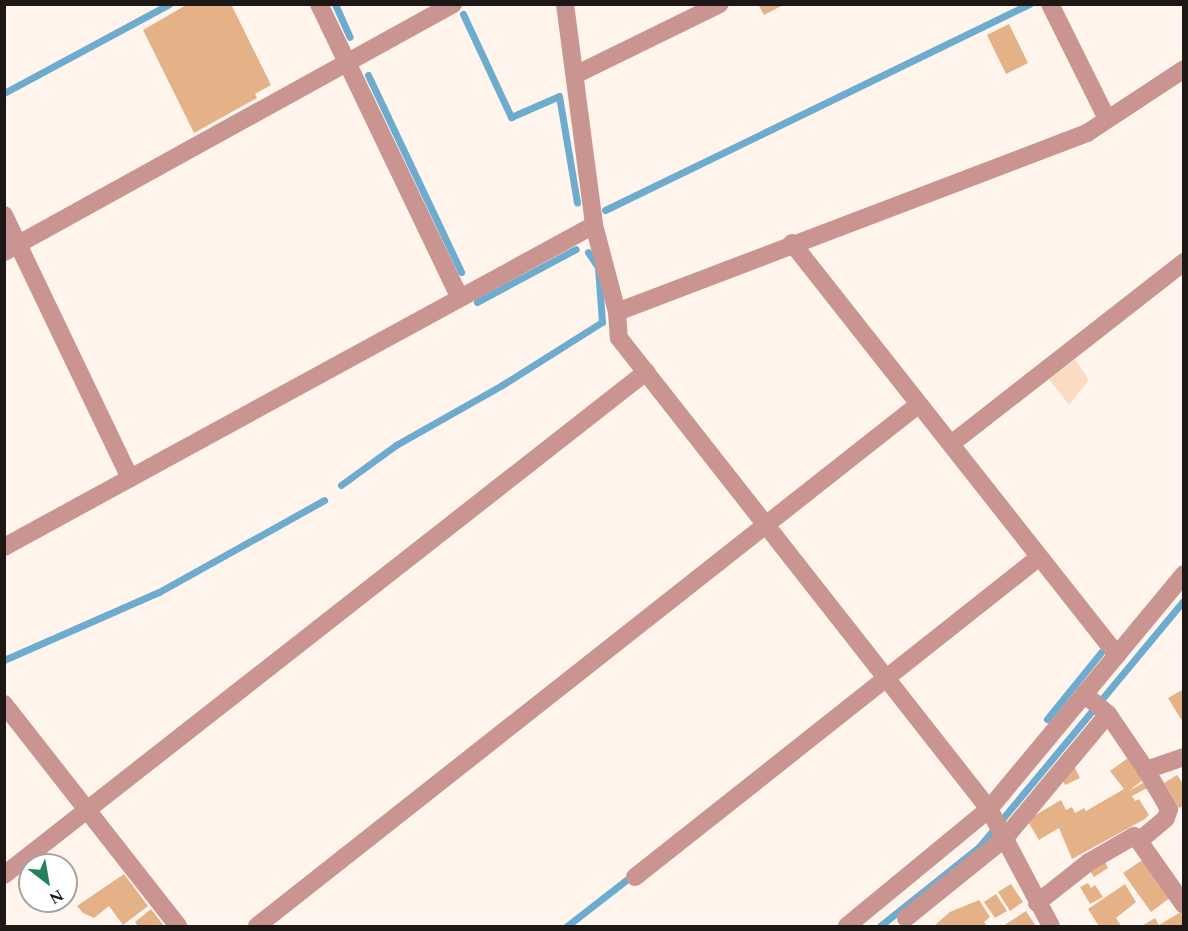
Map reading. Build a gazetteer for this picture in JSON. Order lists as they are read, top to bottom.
{
  "north": "bottom right"
}
